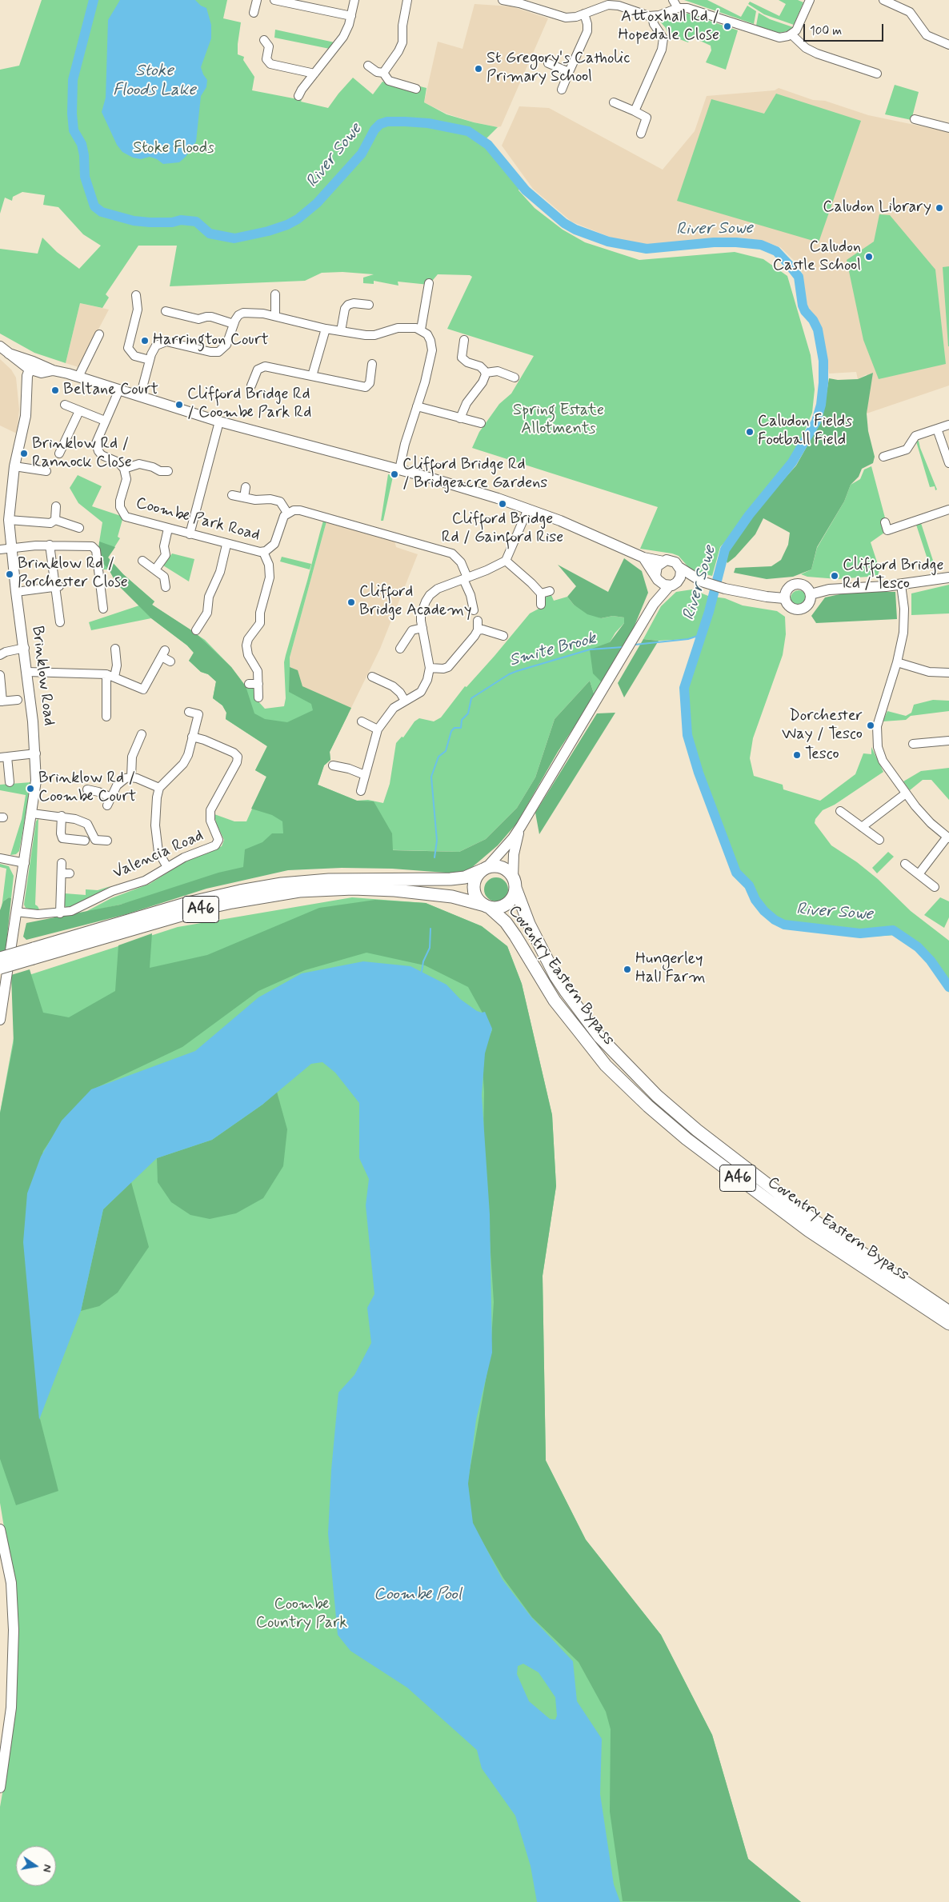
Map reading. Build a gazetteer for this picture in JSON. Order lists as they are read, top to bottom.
{
  "streets": {
    "highway": ["A46", "Coventry Eastern Bypass"],
    "main road": ["Brinklow Road"],
    "street": ["Coombe Park Road", "Valencia Road"]
  },
  "crossings": [
    ["Brinklow Road", "Valencia Road"]
  ],
  "water": [
    "Stoke Floods Lake",
    "River Sowe",
    "Smite Brook",
    "Coombe Pool"
  ],
  "parks": ["Stoke Floods", "Spring Estate Allotments", "Coombe Country Park"],
  "places": [
    "Attoxhall Rd / Hopedale Close",
    "St Gregory's Catholic Primary School",
    "Caludon Library",
    "Caludon Castle School",
    "Harrington Court",
    "Beltane Court",
    "Clifford Bridge Rd / Coombe Park Rd",
    "Caludon Fields Football Field",
    "Brinklow Rd / Rannock Close",
    "Clifford Bridge Rd / Bridgeacre Gardens",
    "Clifford Bridge Rd / Gainford Rise",
    "Brinklow Rd / Porchester Close",
    "Clifford Bridge Rd / Tesco",
    "Clifford Bridge Academy",
    "Dorchester Way / Tesco",
    "Tesco",
    "Brinklow Rd / Coombe Court",
    "Hungerley Hall Farm"
  ],
  "scale_bar": "100 m",
  "north": "right"
}
